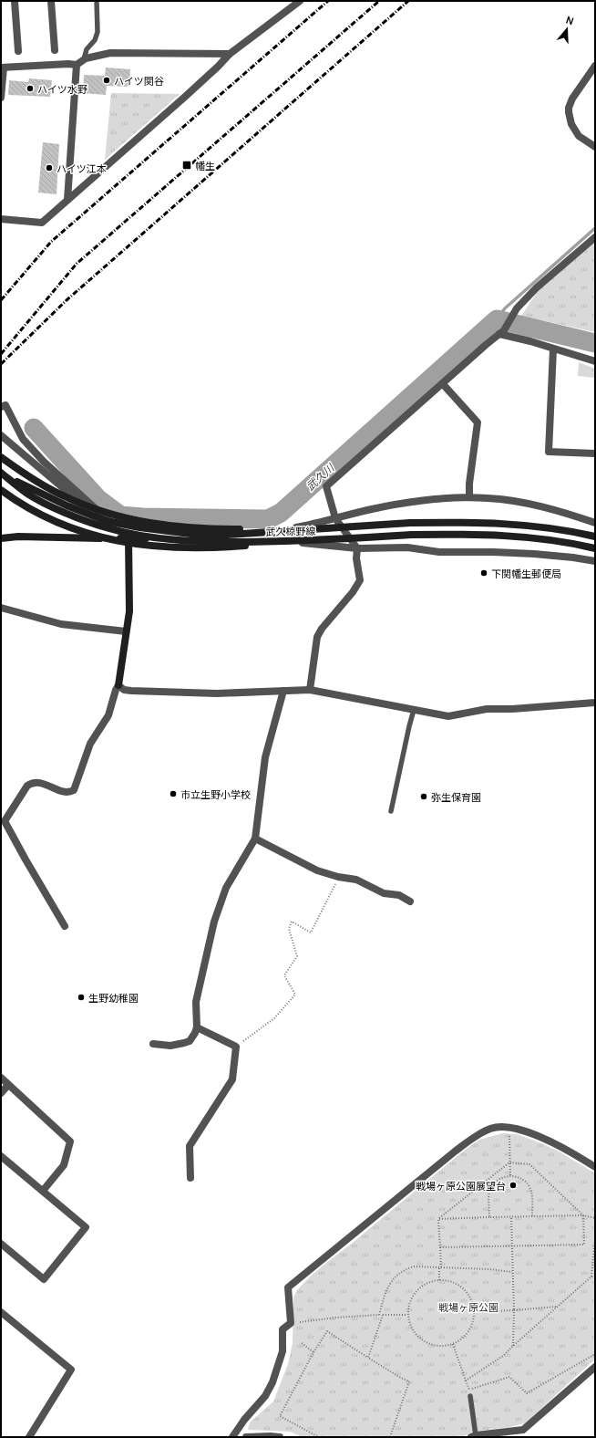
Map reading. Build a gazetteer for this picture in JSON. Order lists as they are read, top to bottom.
{
  "streets": {
    "main road": ["武久椋野線"]
  },
  "water": ["武久川"],
  "parks": ["戦場ヶ原公園"],
  "places": {
    "other": [
      "ハイツ関谷",
      "ハイツ水野",
      "ハイツ江本",
      "下関幡生郵便局",
      "市立生野小学校",
      "弥生保育園",
      "生野幼稚園",
      "戦場ヶ原公園展望台"
    ],
    "transit": ["幡生"]
  },
  "north": "top"
}
